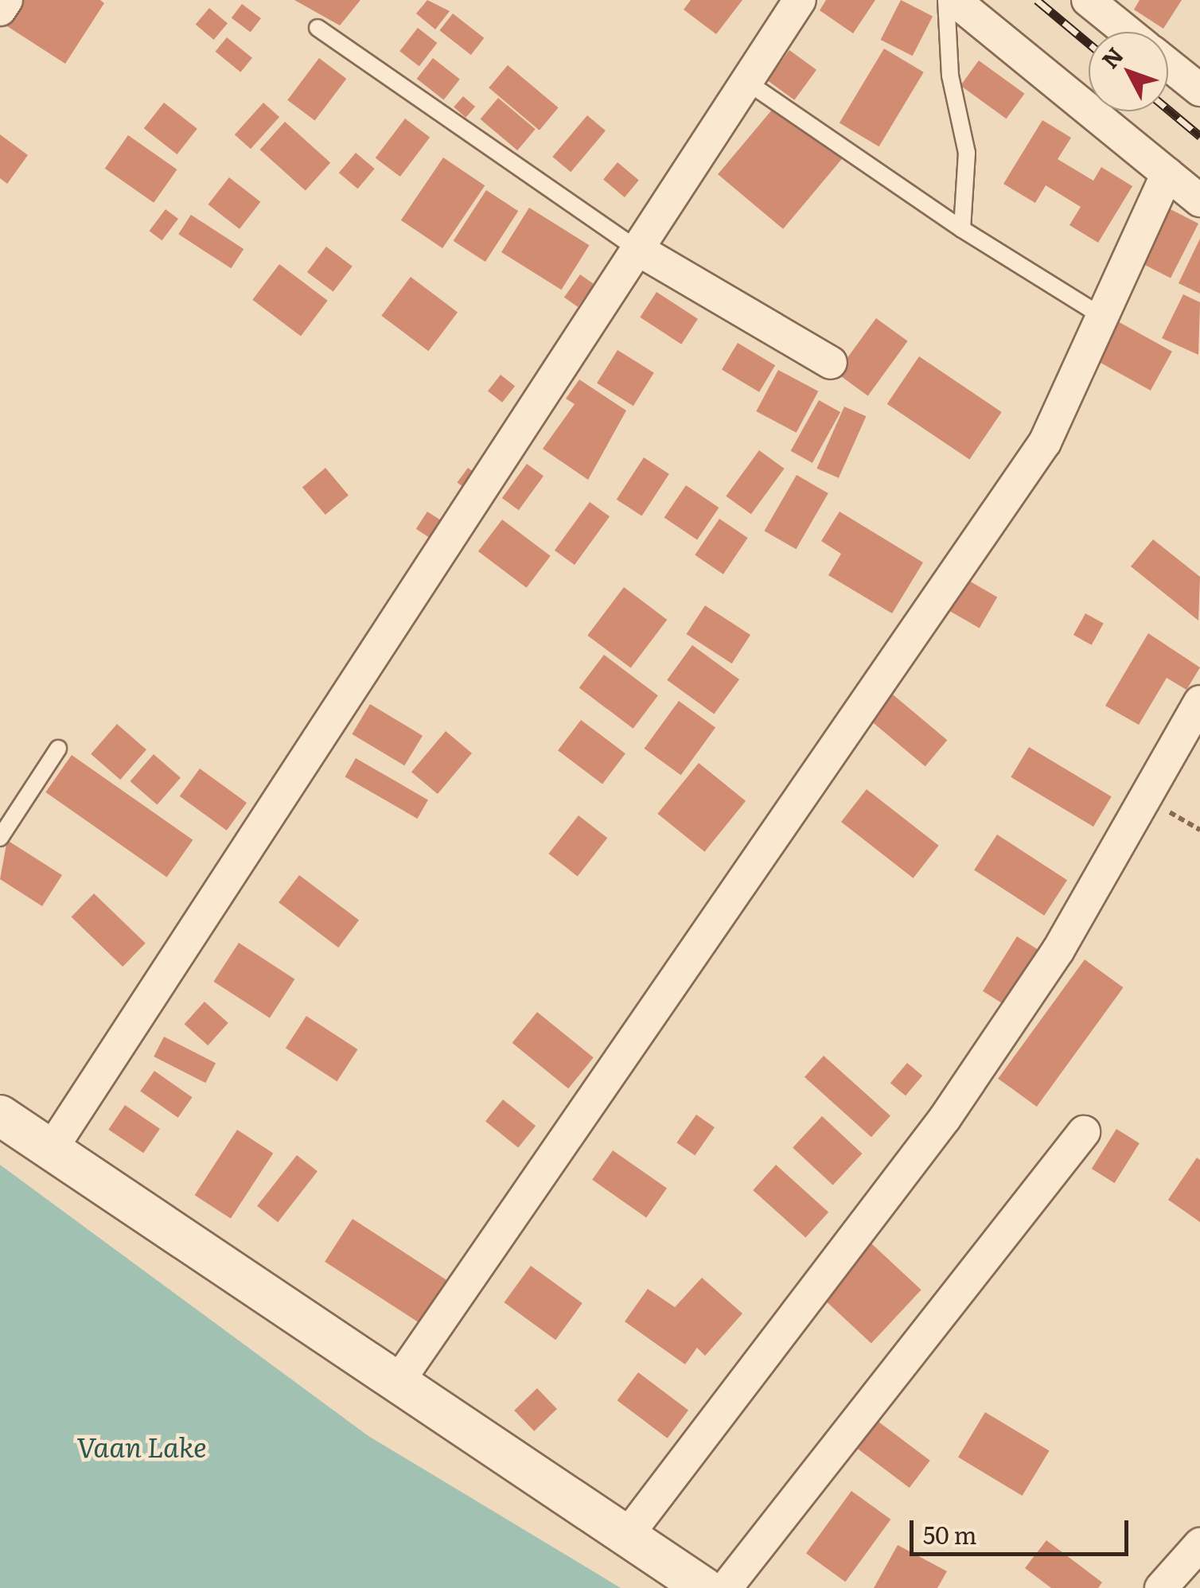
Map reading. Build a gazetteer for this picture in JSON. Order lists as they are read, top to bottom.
{
  "water": ["Vaan Lake"],
  "scale_bar": "50 m",
  "north": "top left"
}
